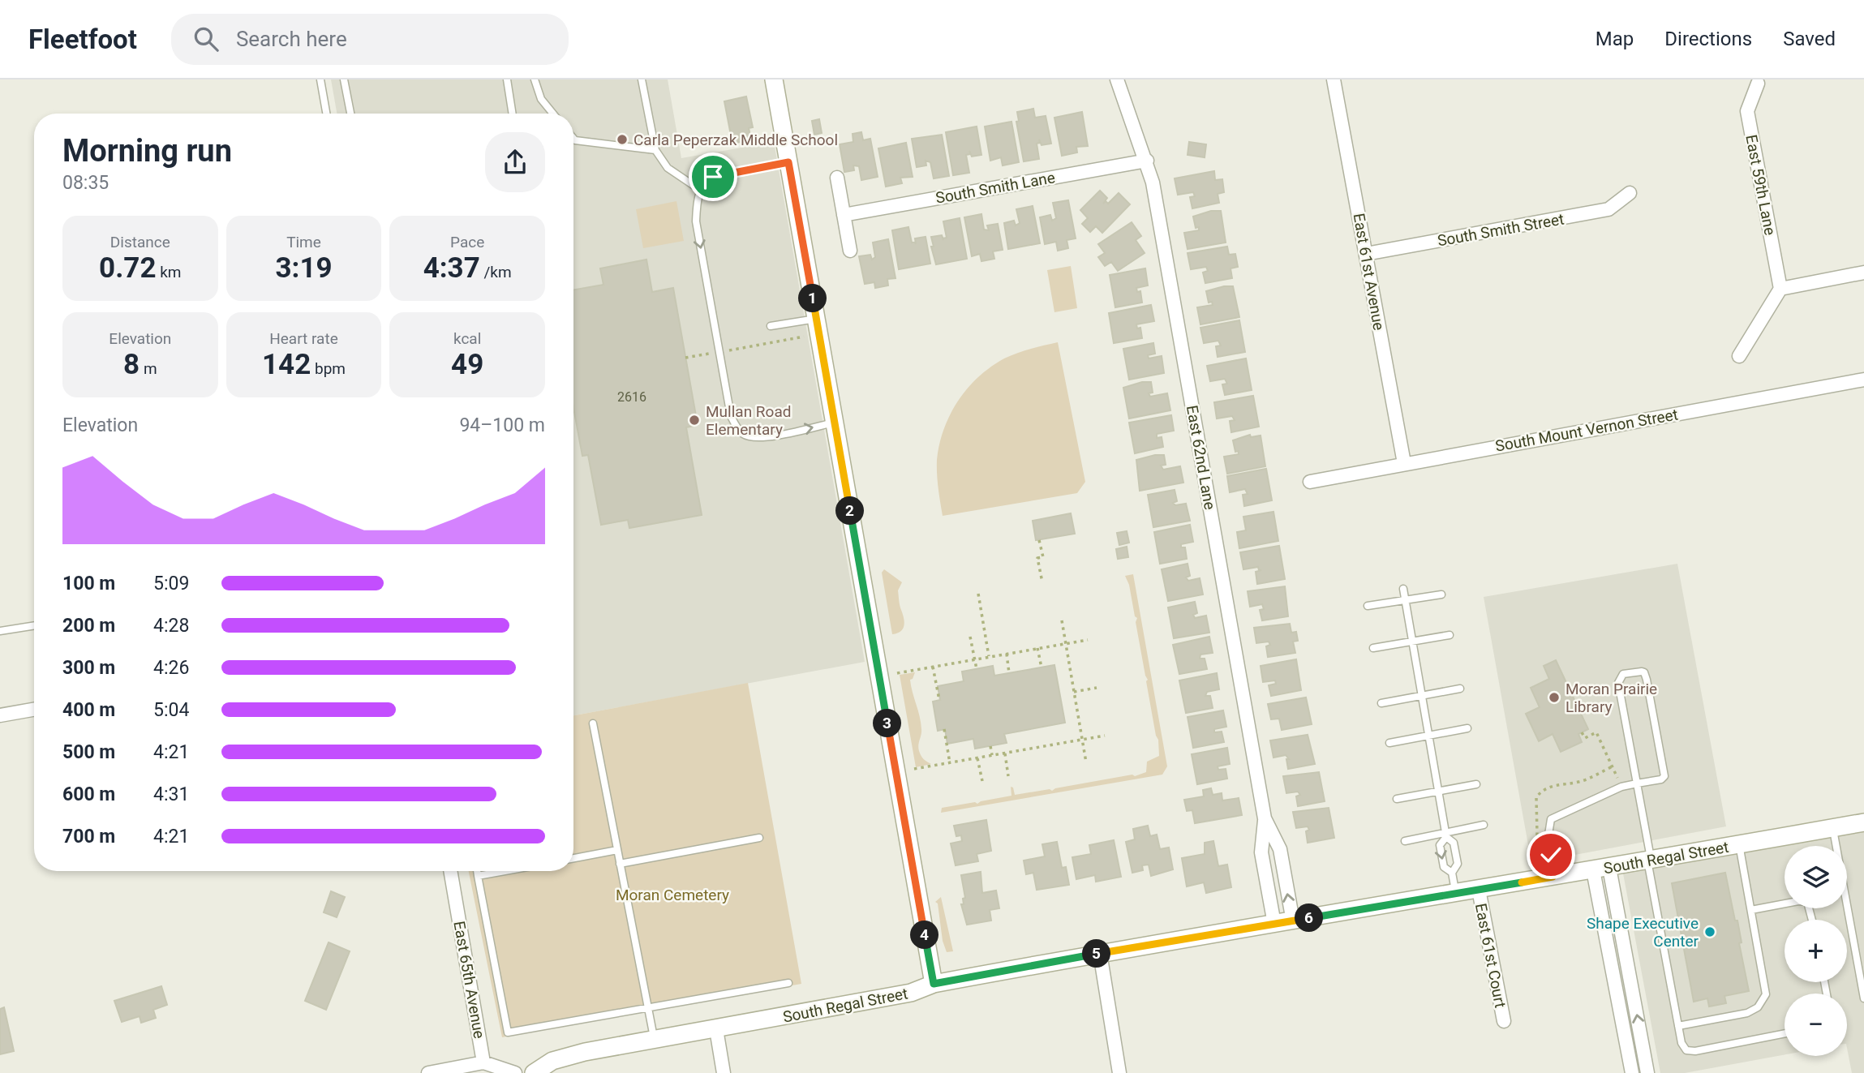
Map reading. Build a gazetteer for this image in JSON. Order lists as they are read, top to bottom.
{
  "streets": {
    "street": [
      "East 59th Lane",
      "South Smith Lane",
      "South Smith Street",
      "East 61st Avenue",
      "South Mount Vernon Street",
      "East 62nd Lane",
      "South Regal Street",
      "East 61st Court",
      "East 65th Avenue"
    ]
  },
  "crossings": [
    ["South Smith Lane", "East 62nd Lane"],
    ["South Smith Street", "East 61st Avenue"],
    ["East 61st Avenue", "South Mount Vernon Street"],
    ["East 62nd Lane", "South Regal Street"],
    ["South Regal Street", "East 61st Court"]
  ],
  "parks": ["Moran Cemetery"],
  "places": [
    "Carla Peperzak Middle School",
    "Mullan Road Elementary",
    "Moran Prairie Library",
    "Shape Executive Center"
  ],
  "house_numbers": ["2616"],
  "page": {
    "header": "Fleetfoot",
    "search": "Search here",
    "nav": ["Map", "Directions", "Saved"],
    "heading": ["Morning run", "08:35"],
    "stats": [
      ["Distance", "0.72 km"],
      ["Time", "3:19"],
      ["Pace", "4:37 /km"],
      ["Elevation", "8 m"],
      ["Heart rate", "142 bpm"],
      ["kcal", "49"]
    ],
    "pins": [
      "1",
      "2",
      "3",
      "6",
      "4",
      "5"
    ],
    "chart": ["Elevation", "94–100 m"],
    "list": [
      {
        "name": "100 m",
        "note": "5:09"
      },
      {
        "name": "200 m",
        "note": "4:28"
      },
      {
        "name": "300 m",
        "note": "4:26"
      },
      {
        "name": "400 m",
        "note": "5:04"
      },
      {
        "name": "500 m",
        "note": "4:21"
      },
      {
        "name": "600 m",
        "note": "4:31"
      },
      {
        "name": "700 m",
        "note": "4:21"
      }
    ],
    "map_buttons": ["+", "−"]
  }
}
